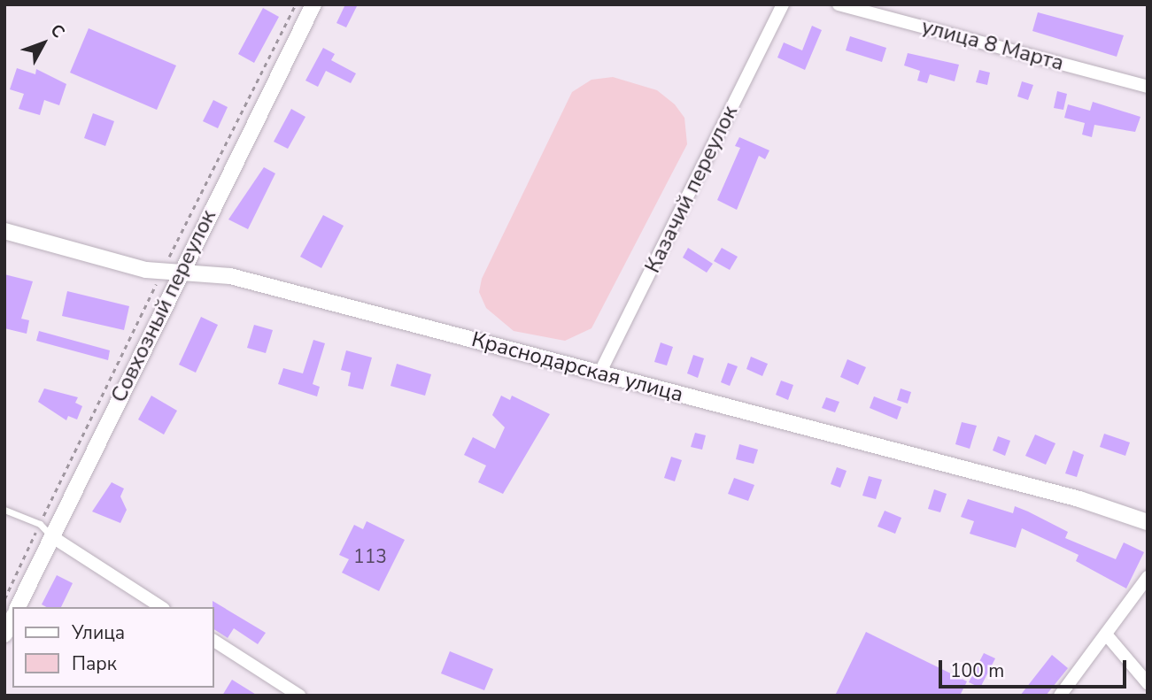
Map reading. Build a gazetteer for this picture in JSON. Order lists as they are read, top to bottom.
{
  "streets": {
    "street": [
      "улица 8 Марта",
      "Казачий переулок",
      "Совхозный переулок",
      "Краснодарская улица"
    ]
  },
  "crossings": [
    ["Казачий переулок", "Краснодарская улица"],
    ["Совхозный переулок", "Краснодарская улица"]
  ],
  "house_numbers": ["113"],
  "legend": ["Улица", "Парк"],
  "scale_bar": "100 m",
  "north": "top right"
}
